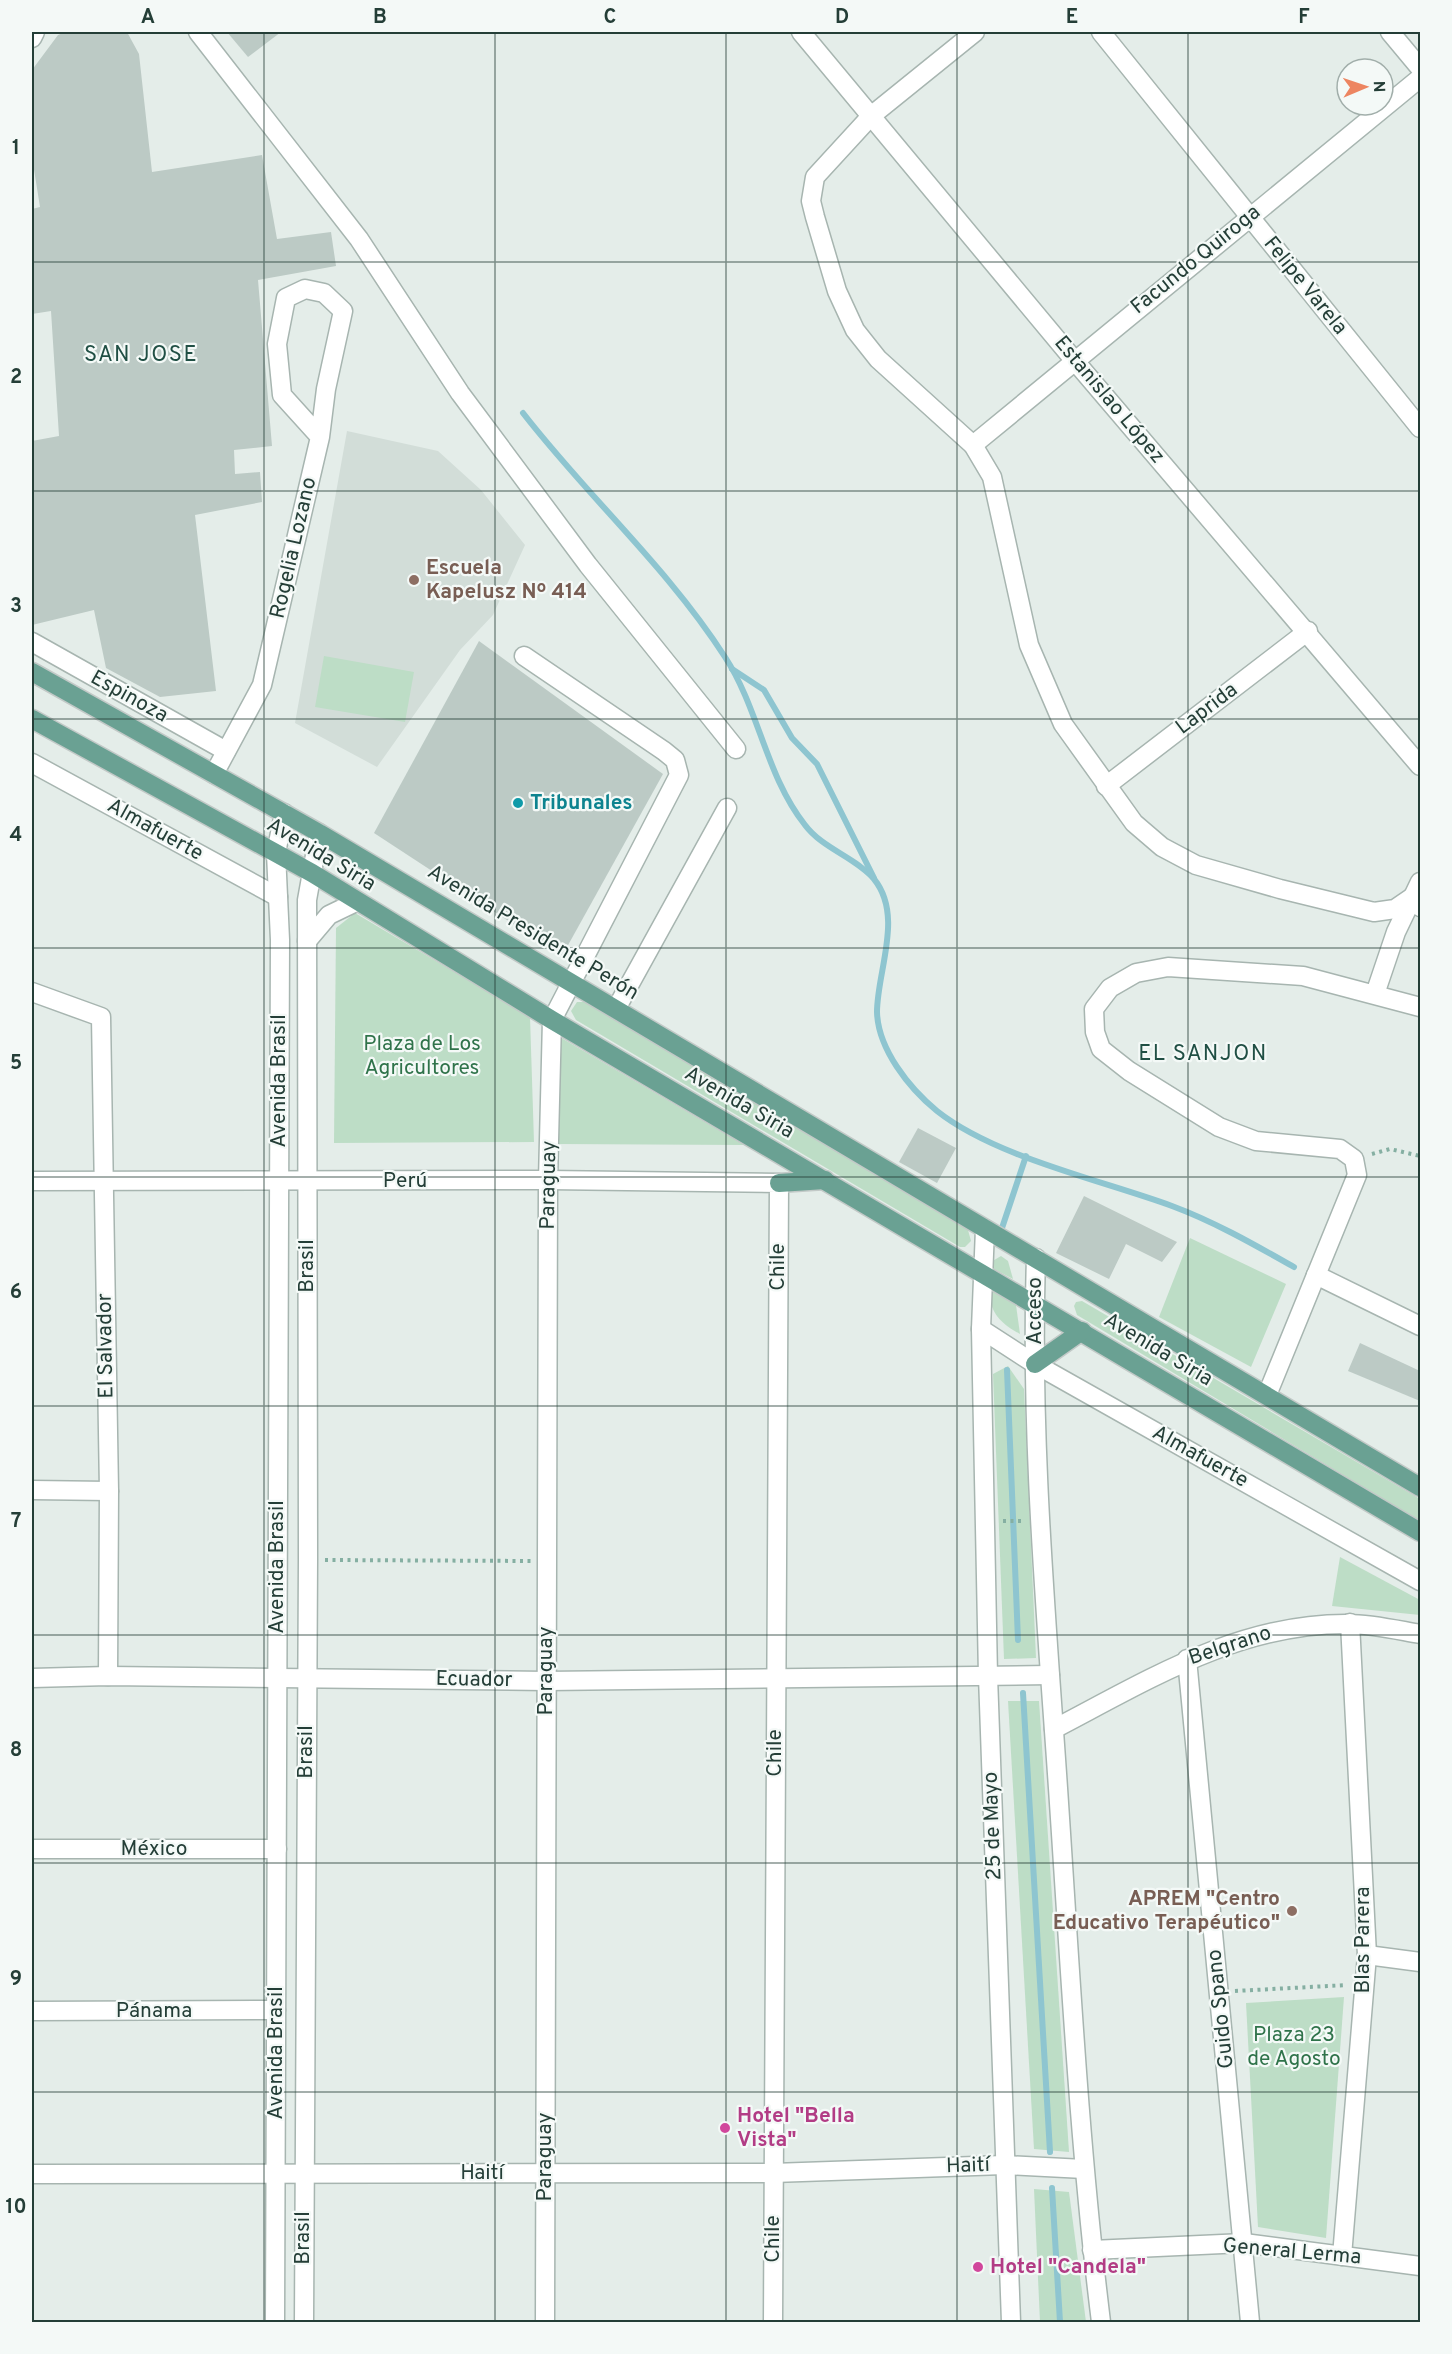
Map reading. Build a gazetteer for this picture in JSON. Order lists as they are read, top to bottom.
{
  "streets": {
    "main road": ["Avenida Siria", "Avenida Presidente Perón"],
    "street": [
      "Facundo Quiroga",
      "Felipe Varela",
      "Estanislao López",
      "Rogelia Lozano",
      "Espinoza",
      "Laprida",
      "Almafuerte",
      "Avenida Brasil",
      "Perú",
      "Paraguay",
      "Brasil",
      "Chile",
      "Acceso",
      "El Salvador",
      "Belgrano",
      "Ecuador",
      "25 de Mayo",
      "México",
      "Blas Parera",
      "Guido Spano",
      "Pánama",
      "Haití",
      "General Lerma"
    ]
  },
  "crossings": [
    ["Facundo Quiroga", "Felipe Varela"],
    ["Facundo Quiroga", "Estanislao López"],
    ["Estanislao López", "Laprida"],
    ["Rogelia Lozano", "Espinoza"],
    ["Rogelia Lozano", "Avenida Presidente Perón"],
    ["Almafuerte", "Avenida Brasil"],
    ["Almafuerte", "Acceso"],
    ["Almafuerte", "25 de Mayo"],
    ["Avenida Siria", "Avenida Presidente Perón"],
    ["Avenida Siria", "Avenida Brasil"],
    ["Avenida Siria", "Paraguay"],
    ["Avenida Siria", "Acceso"],
    ["Avenida Presidente Perón", "Avenida Brasil"],
    ["Avenida Brasil", "Perú"],
    ["Avenida Brasil", "Brasil"],
    ["Avenida Brasil", "Ecuador"],
    ["Avenida Brasil", "México"],
    ["Avenida Brasil", "Pánama"],
    ["Avenida Brasil", "Haití"],
    ["Perú", "Paraguay"],
    ["Perú", "Brasil"],
    ["Perú", "Chile"],
    ["Perú", "El Salvador"],
    ["Paraguay", "Ecuador"],
    ["Paraguay", "Haití"],
    ["Brasil", "Ecuador"],
    ["Brasil", "Haití"],
    ["Chile", "Ecuador"],
    ["Chile", "Haití"],
    ["El Salvador", "Ecuador"],
    ["Belgrano", "Blas Parera"],
    ["Belgrano", "Guido Spano"],
    ["Ecuador", "25 de Mayo"],
    ["25 de Mayo", "Haití"],
    ["Blas Parera", "General Lerma"],
    ["Guido Spano", "General Lerma"]
  ],
  "districts": ["SAN JOSE", "EL SANJON"],
  "parks": ["Plaza de Los Agricultores", "Plaza 23 de Agosto"],
  "places": [
    "Escuela Kapelusz Nº 414",
    "Tribunales",
    "APREM \"Centro Educativo Terapéutico\"",
    "Hotel \"Bella Vista\"",
    "Hotel \"Candela\""
  ],
  "north": "right",
  "grid": {
    "columns": [
      "A",
      "B",
      "C",
      "D",
      "E",
      "F"
    ],
    "rows": [
      "1",
      "2",
      "3",
      "4",
      "5",
      "6",
      "7",
      "8",
      "9",
      "10"
    ]
  }
}
